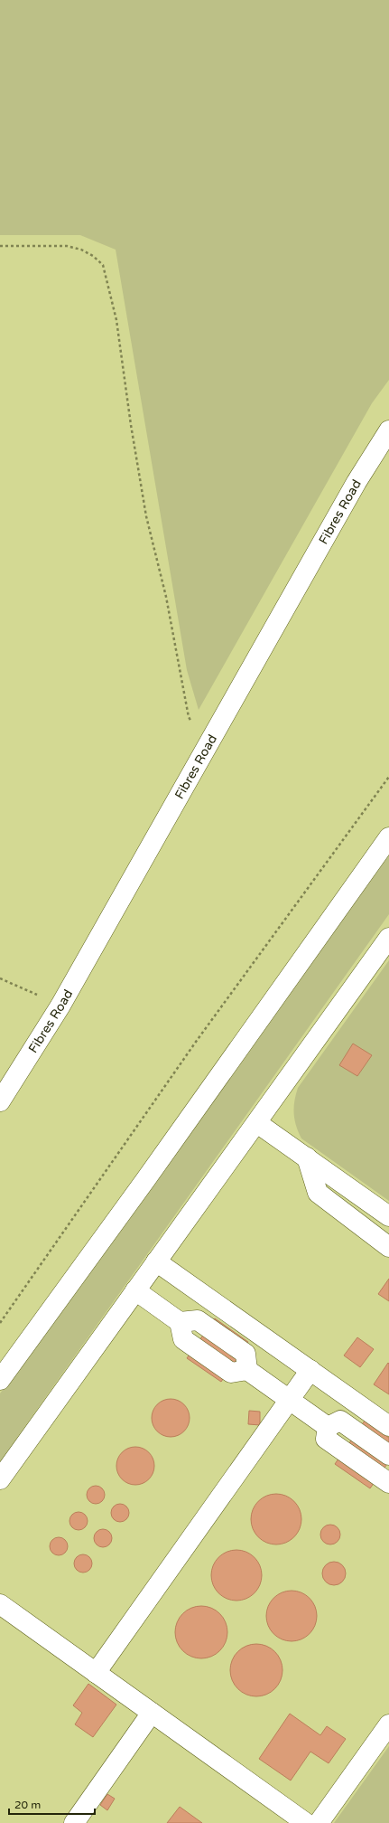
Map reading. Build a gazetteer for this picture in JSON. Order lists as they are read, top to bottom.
{
  "streets": {
    "street": ["Fibres Road"]
  },
  "scale_bar": "20 m"
}
